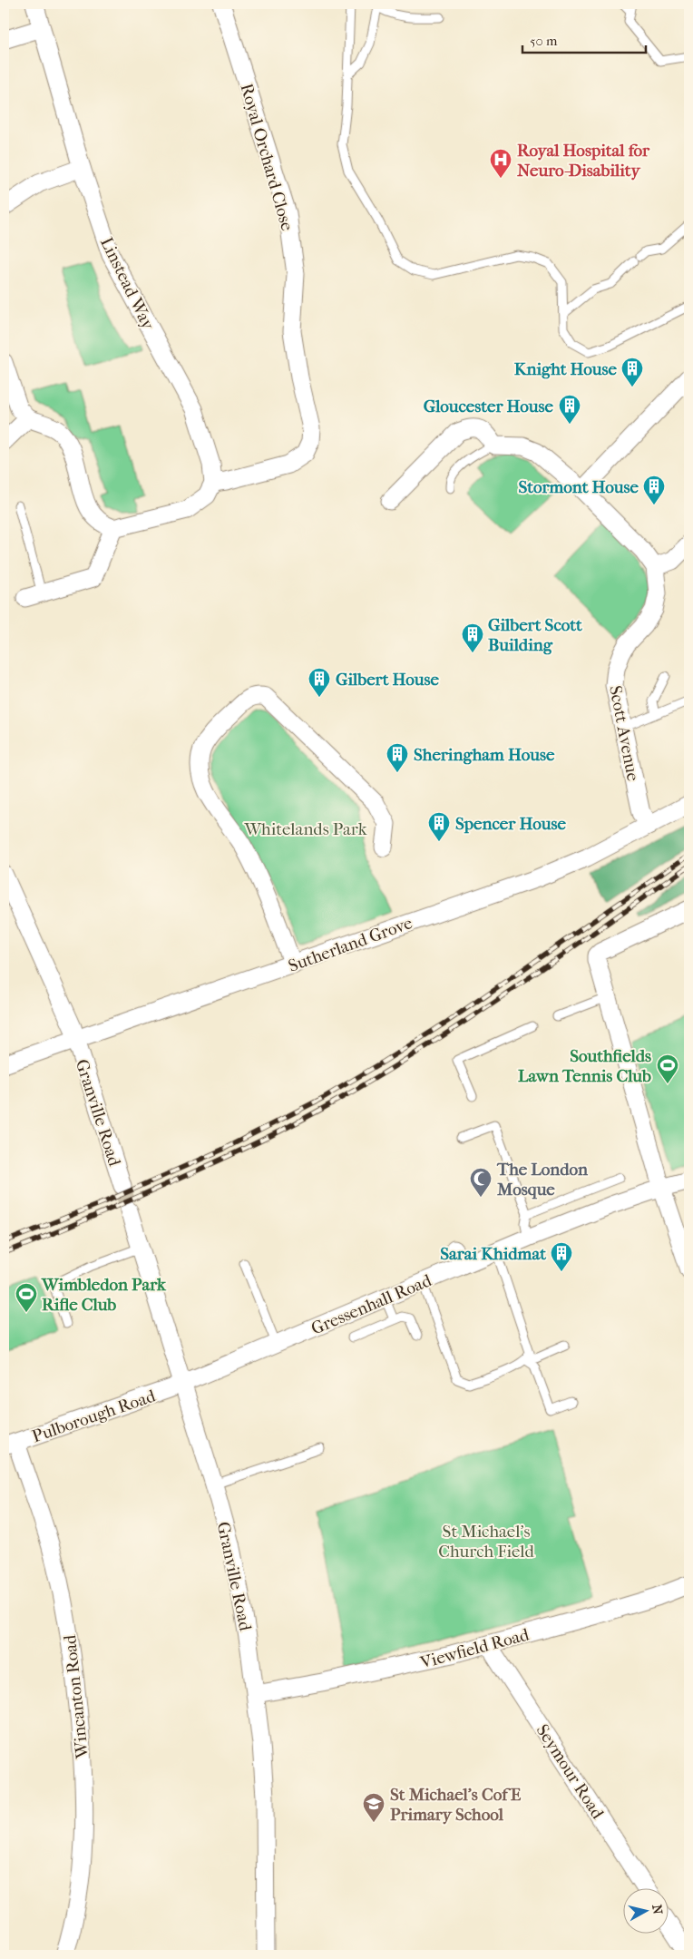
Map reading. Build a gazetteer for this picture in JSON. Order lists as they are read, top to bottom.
{
  "streets": {
    "street": [
      "Royal Orchard Close",
      "Linstead Way",
      "Scott Avenue",
      "Sutherland Grove",
      "Granville Road",
      "Gressenhall Road",
      "Pulborough Road",
      "Viewfield Road",
      "Wincanton Road",
      "Seymour Road"
    ]
  },
  "crossings": [
    ["Royal Orchard Close", "Linstead Way"],
    ["Scott Avenue", "Sutherland Grove"],
    ["Sutherland Grove", "Granville Road"],
    ["Granville Road", "Gressenhall Road"],
    ["Granville Road", "Pulborough Road"],
    ["Granville Road", "Viewfield Road"],
    ["Gressenhall Road", "Pulborough Road"],
    ["Pulborough Road", "Wincanton Road"],
    ["Viewfield Road", "Seymour Road"]
  ],
  "parks": ["Whitelands Park", "St Michael's Church Field"],
  "places": {
    "hospital": ["Royal Hospital for Neuro-Disability"],
    "building": [
      "Knight House",
      "Gloucester House",
      "Stormont House",
      "Gilbert Scott Building",
      "Gilbert House",
      "Sheringham House",
      "Spencer House",
      "Sarai Khidmat"
    ],
    "sports": ["Southfields Lawn Tennis Club", "Wimbledon Park Rifle Club"],
    "mosque": ["The London Mosque"],
    "school or university": ["St Michael's CofE Primary School"]
  },
  "scale_bar": "50 m",
  "north": "right"
}
